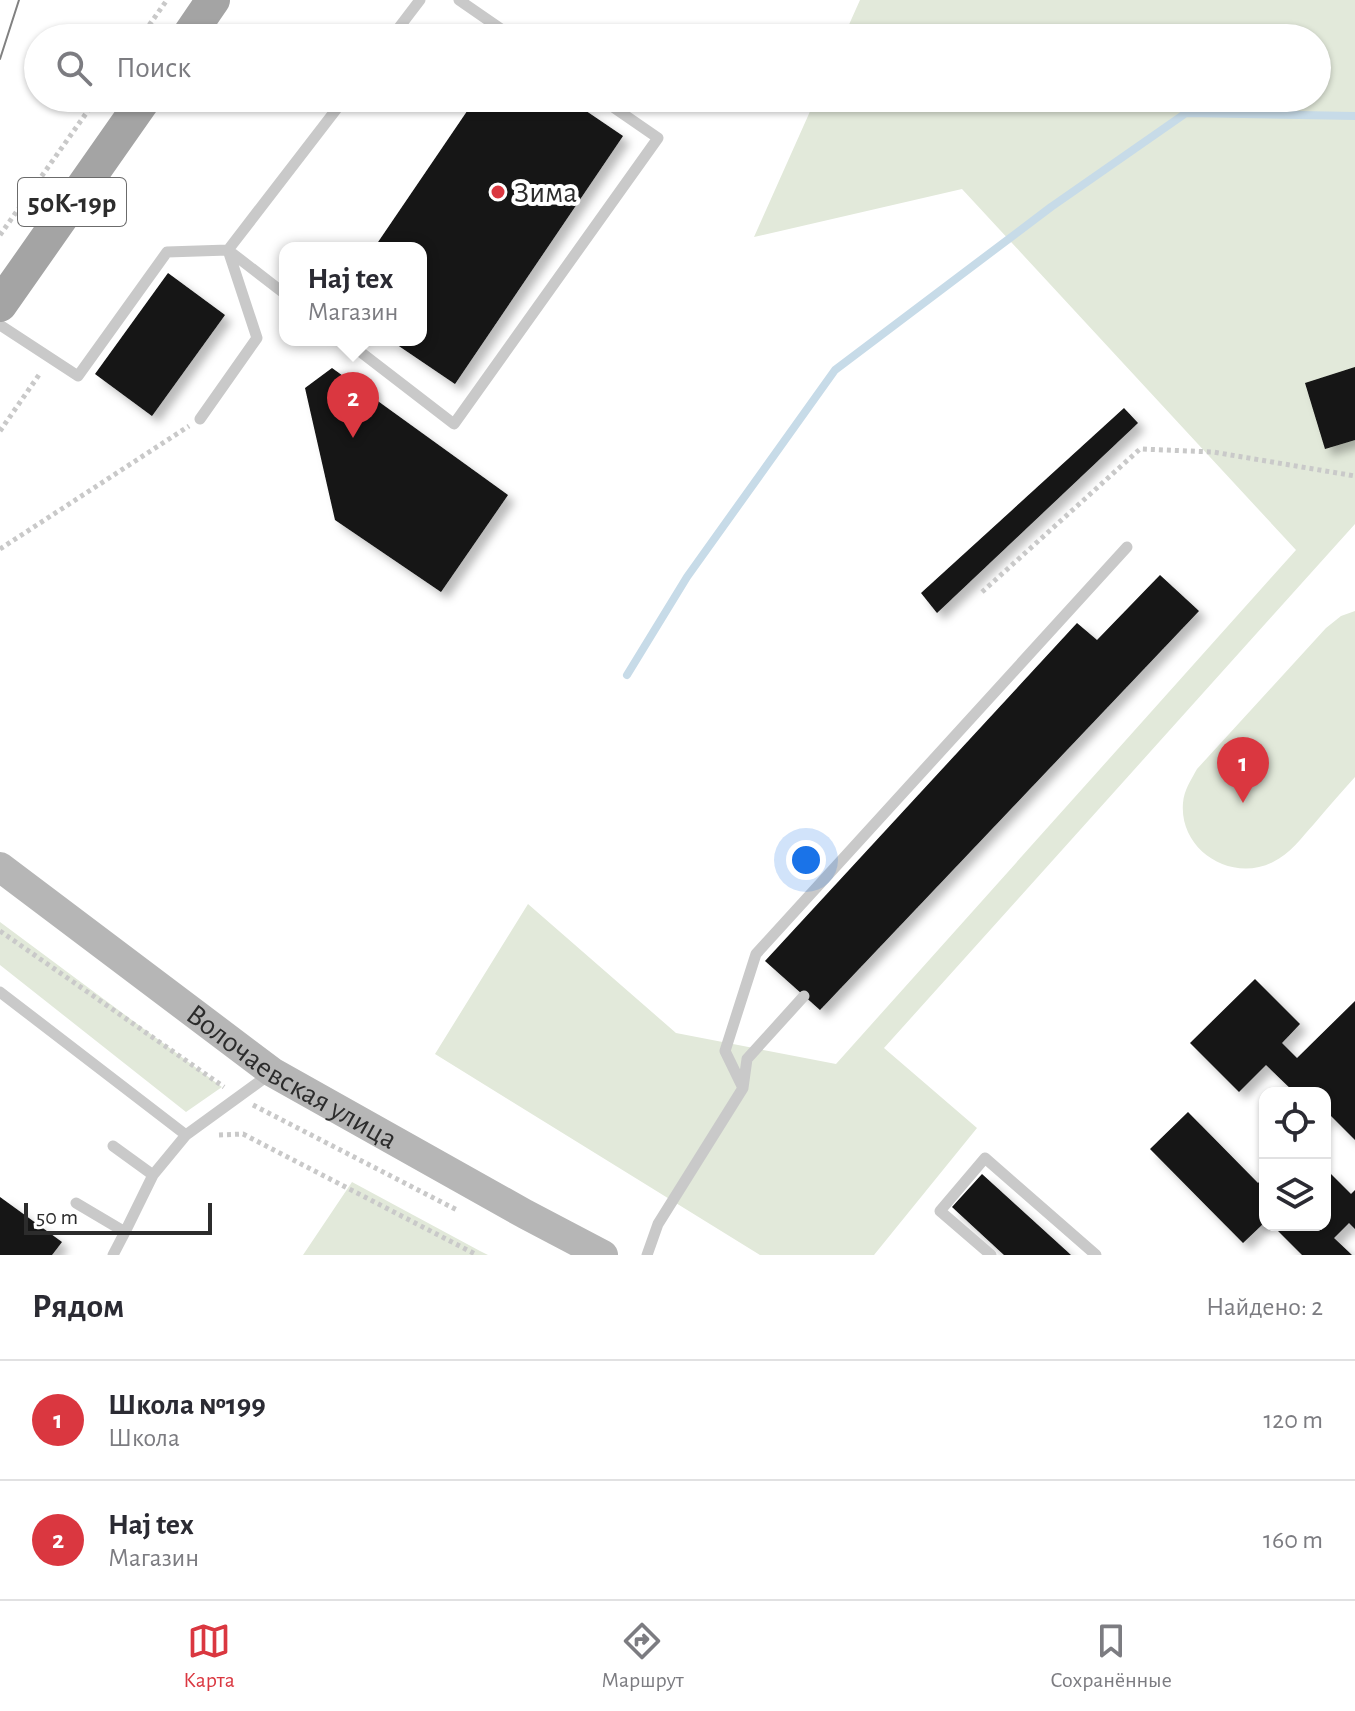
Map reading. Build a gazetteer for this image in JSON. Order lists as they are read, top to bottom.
{
  "streets": {
    "main road": ["50К-19р"],
    "street": ["Волочаевская улица"]
  },
  "places": ["Зима"],
  "scale_bar": "50 m",
  "page": {
    "search": "Поиск",
    "popup": ["Haj tex", "Магазин"],
    "pins": ["2", "1"],
    "scale": "50 m",
    "heading": ["Рядом", "Найдено: 2"],
    "list": [
      {
        "mark": "1",
        "name": "Школа №199",
        "note": "Школа",
        "value": "120 m"
      },
      {
        "mark": "2",
        "name": "Haj tex",
        "note": "Магазин",
        "value": "160 m"
      }
    ],
    "nav": ["Карта", "Маршрут", "Сохранённые"]
  }
}
